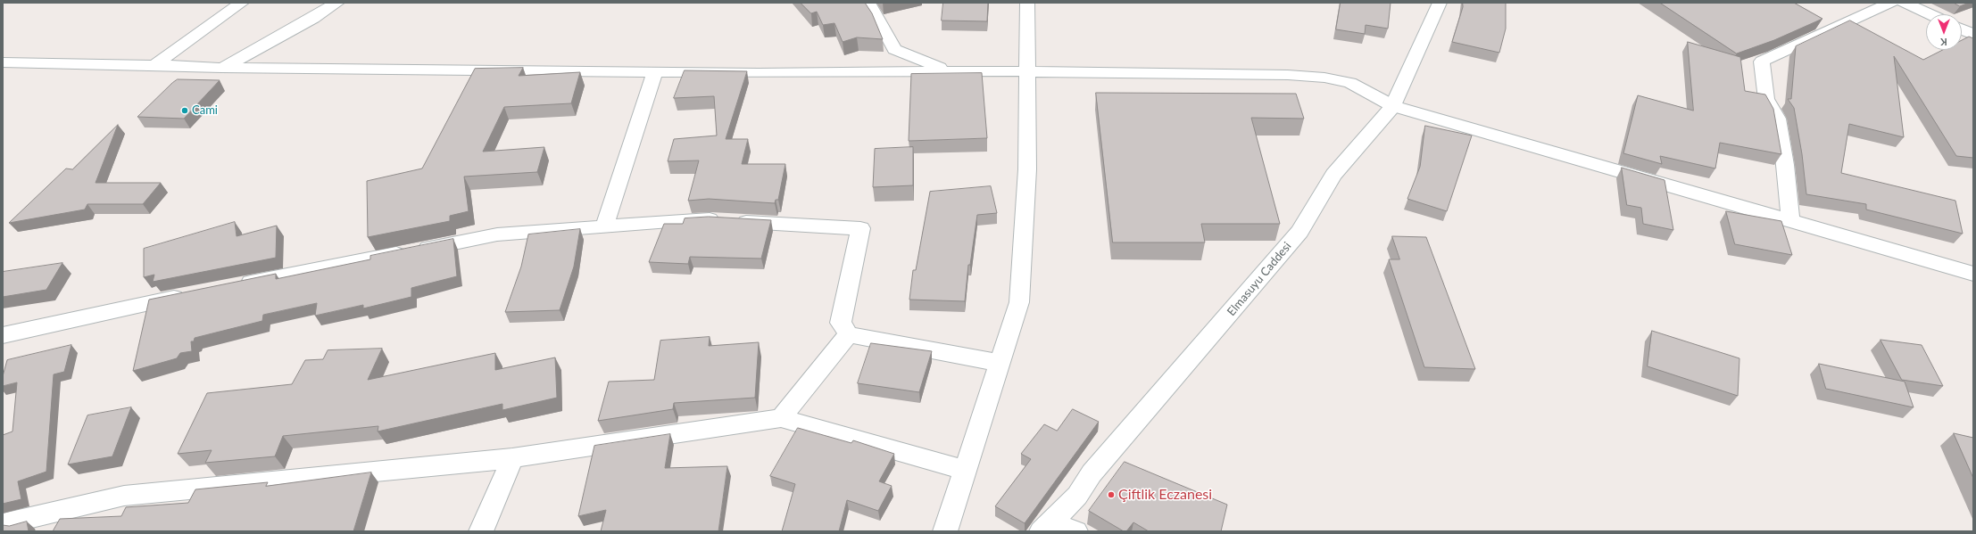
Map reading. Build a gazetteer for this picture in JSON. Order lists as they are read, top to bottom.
{
  "streets": {
    "street": ["Elmasuyu Caddesi"]
  },
  "places": ["Cami", "Çiftlik Eczanesi"],
  "north": "bottom"
}
